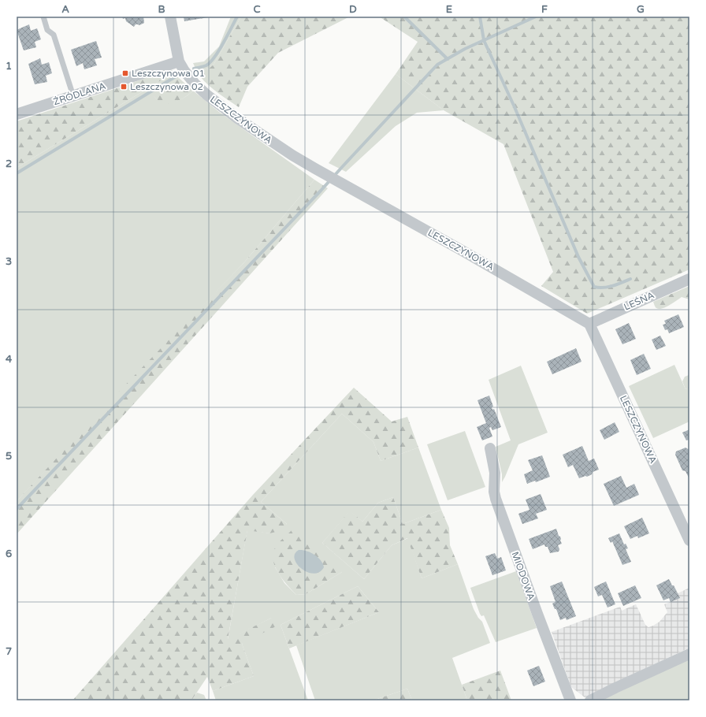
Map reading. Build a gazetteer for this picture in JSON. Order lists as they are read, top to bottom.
{
  "streets": {
    "street": [
      "ŹRÓDLANA",
      "LESZCZYNOWA",
      "LEŚNA",
      "MIODOWA"
    ]
  },
  "crossings": [
    ["ŹRÓDLANA", "LESZCZYNOWA"],
    ["LESZCZYNOWA", "LEŚNA"]
  ],
  "places": {
    "transit": ["Leszczynowa 01", "Leszczynowa 02"]
  },
  "grid": {
    "columns": [
      "A",
      "B",
      "C",
      "D",
      "E",
      "F",
      "G"
    ],
    "rows": [
      "1",
      "2",
      "3",
      "4",
      "5",
      "6",
      "7"
    ]
  }
}
